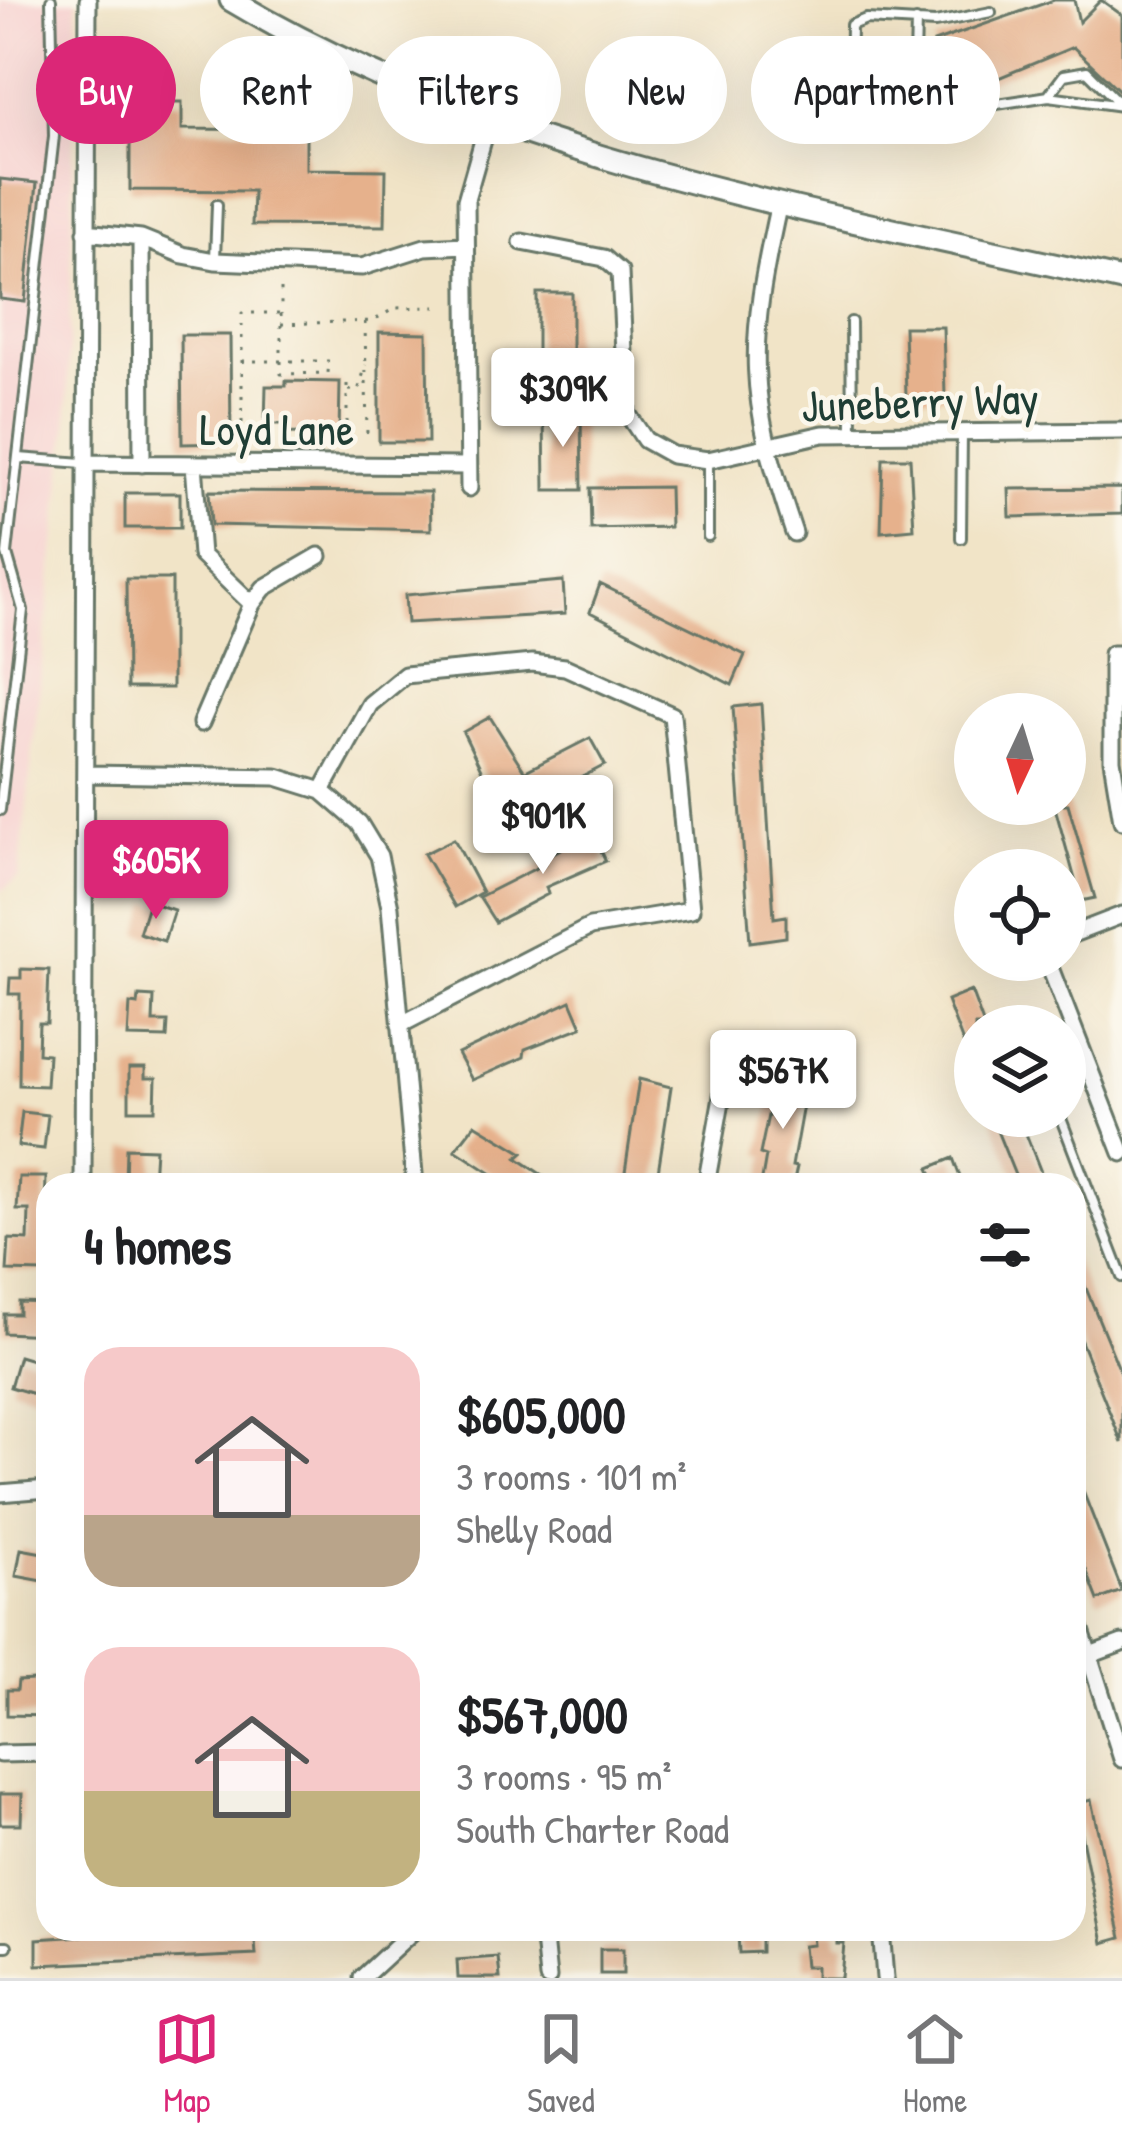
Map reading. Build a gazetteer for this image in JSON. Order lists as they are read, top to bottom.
{
  "streets": {
    "street": ["Juneberry Way", "Loyd Lane"]
  },
  "north": "bottom",
  "page": {
    "chip": [
      "Buy",
      "Rent",
      "Filters",
      "New",
      "Apartment"
    ],
    "price": [
      "$309K",
      "$901K",
      "$605K",
      "$567K"
    ],
    "heading": "4 homes",
    "list": [
      {
        "name": "$605,000",
        "note": "3 rooms · 101 m² · Shelly Road"
      },
      {
        "name": "$567,000",
        "note": "3 rooms · 95 m² · South Charter Road"
      }
    ],
    "tabs": ["Map", "Saved", "Home"]
  }
}
